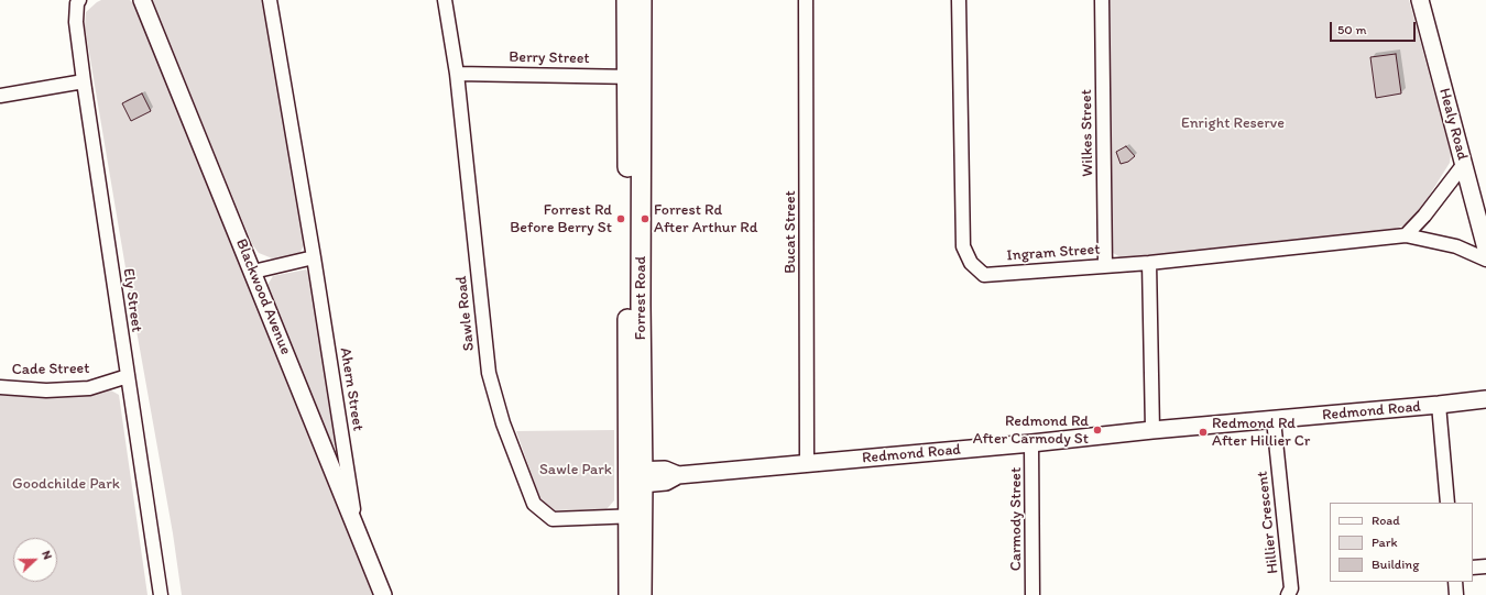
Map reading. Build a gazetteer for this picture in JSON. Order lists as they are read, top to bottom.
{
  "streets": {
    "main road": ["Forrest Road"],
    "street": [
      "Berry Street",
      "Healy Road",
      "Wilkes Street",
      "Bucat Street",
      "Ingram Street",
      "Blackwood Avenue",
      "Ely Street",
      "Sawle Road",
      "Cade Street",
      "Ahern Street",
      "Redmond Road",
      "Carmody Street",
      "Hillier Crescent"
    ]
  },
  "crossings": [
    ["Berry Street", "Forrest Road"],
    ["Berry Street", "Sawle Road"],
    ["Wilkes Street", "Ingram Street"],
    ["Bucat Street", "Redmond Road"],
    ["Blackwood Avenue", "Ahern Street"],
    ["Forrest Road", "Sawle Road"],
    ["Forrest Road", "Redmond Road"],
    ["Ely Street", "Cade Street"],
    ["Redmond Road", "Carmody Street"],
    ["Redmond Road", "Hillier Crescent"]
  ],
  "parks": ["Enright Reserve", "Sawle Park", "Goodchilde Park"],
  "places": [
    "Forrest Rd Before Berry St",
    "Forrest Rd After Arthur Rd",
    "Redmond Rd After Carmody St",
    "Redmond Rd After Hillier Cr"
  ],
  "legend": ["Road", "Park", "Building"],
  "scale_bar": "50 m",
  "north": "right"
}
